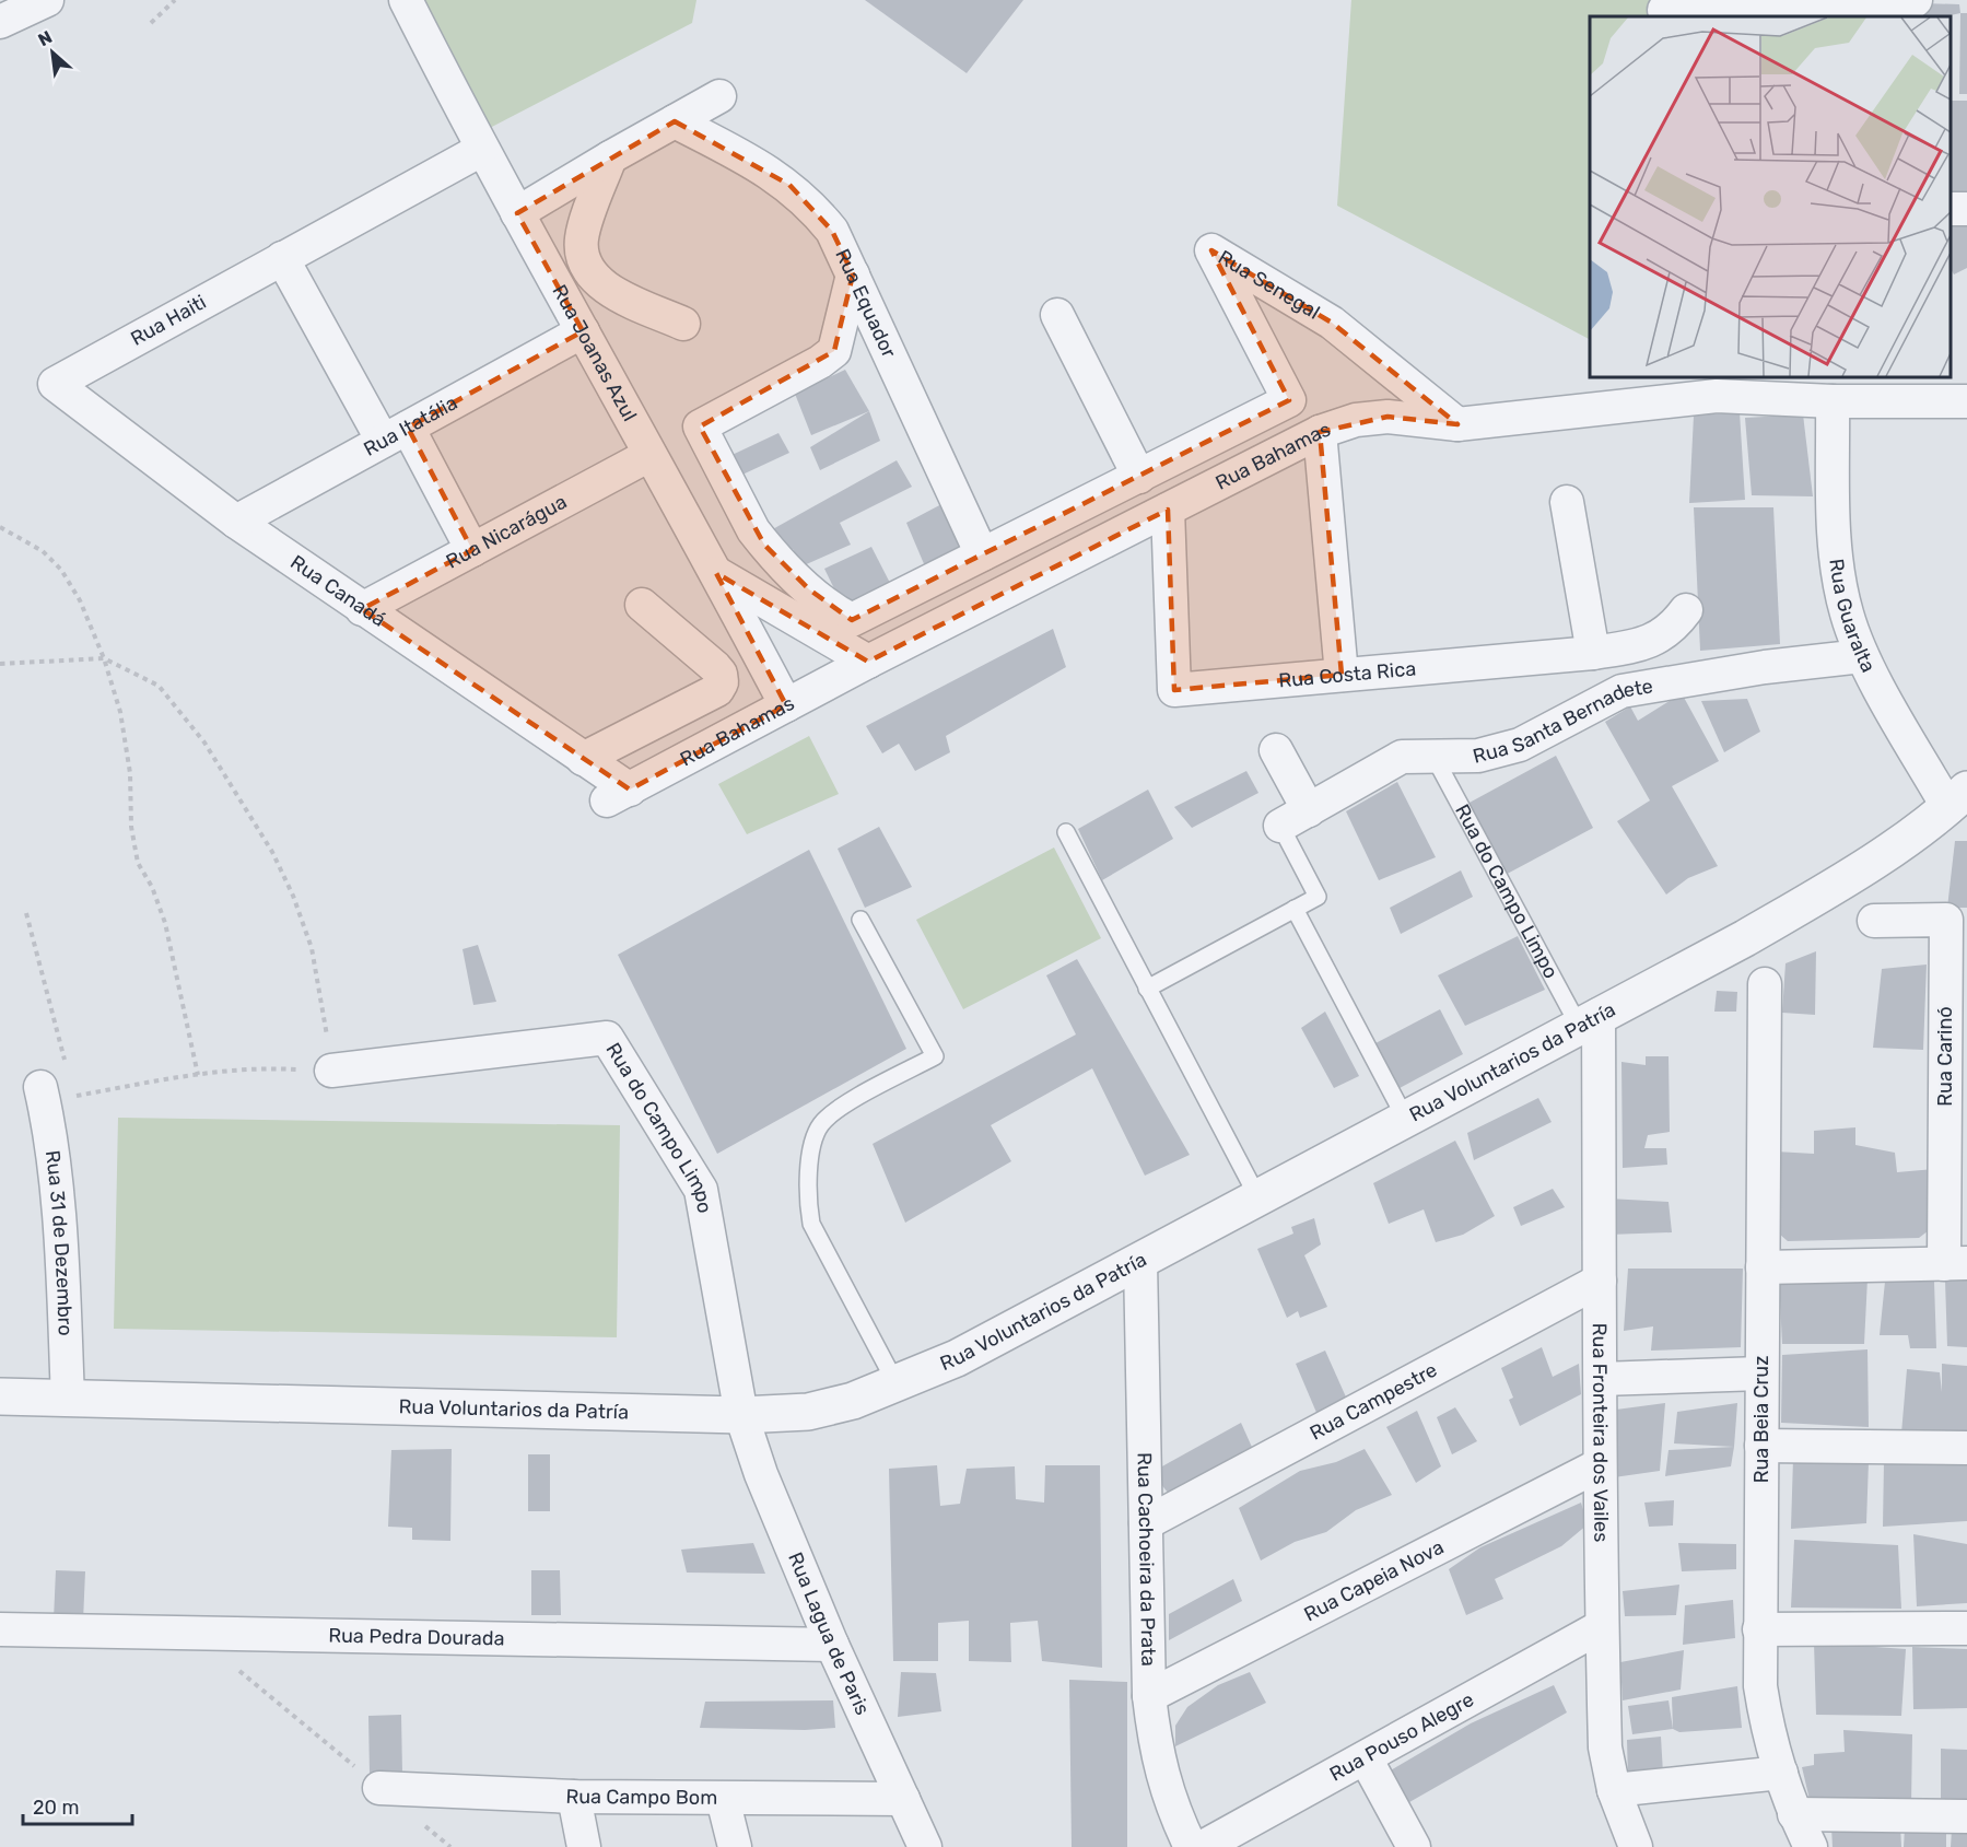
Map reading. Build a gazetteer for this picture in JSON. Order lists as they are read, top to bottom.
{
  "streets": {
    "street": [
      "Rua Senegal",
      "Rua Equador",
      "Rua Haiti",
      "Rua Joanas Azul",
      "Rua Itatália",
      "Rua Bahamas",
      "Rua Nicarágua",
      "Rua Canadá",
      "Rua Guaralta",
      "Rua Costa Rica",
      "Rua Santa Bernadete",
      "Rua do Campo Limpo",
      "Rua Carinó",
      "Rua Voluntarios da Patría",
      "Rua 31 de Dezembro",
      "Rua Campestre",
      "Rua Beia Cruz",
      "Rua Fronteira dos Vailes",
      "Rua Cachoeira da Prata",
      "Rua Capeia Nova",
      "Rua Lagua de Paris",
      "Rua Pedra Dourada",
      "Rua Pouso Alegre",
      "Rua Campo Bom"
    ]
  },
  "crossings": [
    ["Rua Senegal", "Rua Bahamas"],
    ["Rua Haiti", "Rua Joanas Azul"],
    ["Rua Haiti", "Rua Canadá"],
    ["Rua Joanas Azul", "Rua Itatália"],
    ["Rua Joanas Azul", "Rua Bahamas"],
    ["Rua Joanas Azul", "Rua Nicarágua"],
    ["Rua Itatália", "Rua Canadá"],
    ["Rua Bahamas", "Rua Canadá"],
    ["Rua Bahamas", "Rua Guaralta"],
    ["Rua Bahamas", "Rua Costa Rica"],
    ["Rua Nicarágua", "Rua Canadá"],
    ["Rua Guaralta", "Rua Santa Bernadete"],
    ["Rua Guaralta", "Rua Voluntarios da Patría"],
    ["Rua Santa Bernadete", "Rua do Campo Limpo"],
    ["Rua do Campo Limpo", "Rua Voluntarios da Patría"],
    ["Rua do Campo Limpo", "Rua Fronteira dos Vailes"],
    ["Rua do Campo Limpo", "Rua Lagua de Paris"],
    ["Rua Voluntarios da Patría", "Rua 31 de Dezembro"],
    ["Rua Voluntarios da Patría", "Rua Fronteira dos Vailes"],
    ["Rua Voluntarios da Patría", "Rua Cachoeira da Prata"],
    ["Rua Voluntarios da Patría", "Rua Lagua de Paris"],
    ["Rua Campestre", "Rua Fronteira dos Vailes"],
    ["Rua Campestre", "Rua Cachoeira da Prata"],
    ["Rua Fronteira dos Vailes", "Rua Capeia Nova"],
    ["Rua Fronteira dos Vailes", "Rua Pouso Alegre"],
    ["Rua Cachoeira da Prata", "Rua Capeia Nova"],
    ["Rua Lagua de Paris", "Rua Pedra Dourada"],
    ["Rua Lagua de Paris", "Rua Campo Bom"]
  ],
  "scale_bar": "20 m",
  "north": "top left"
}
